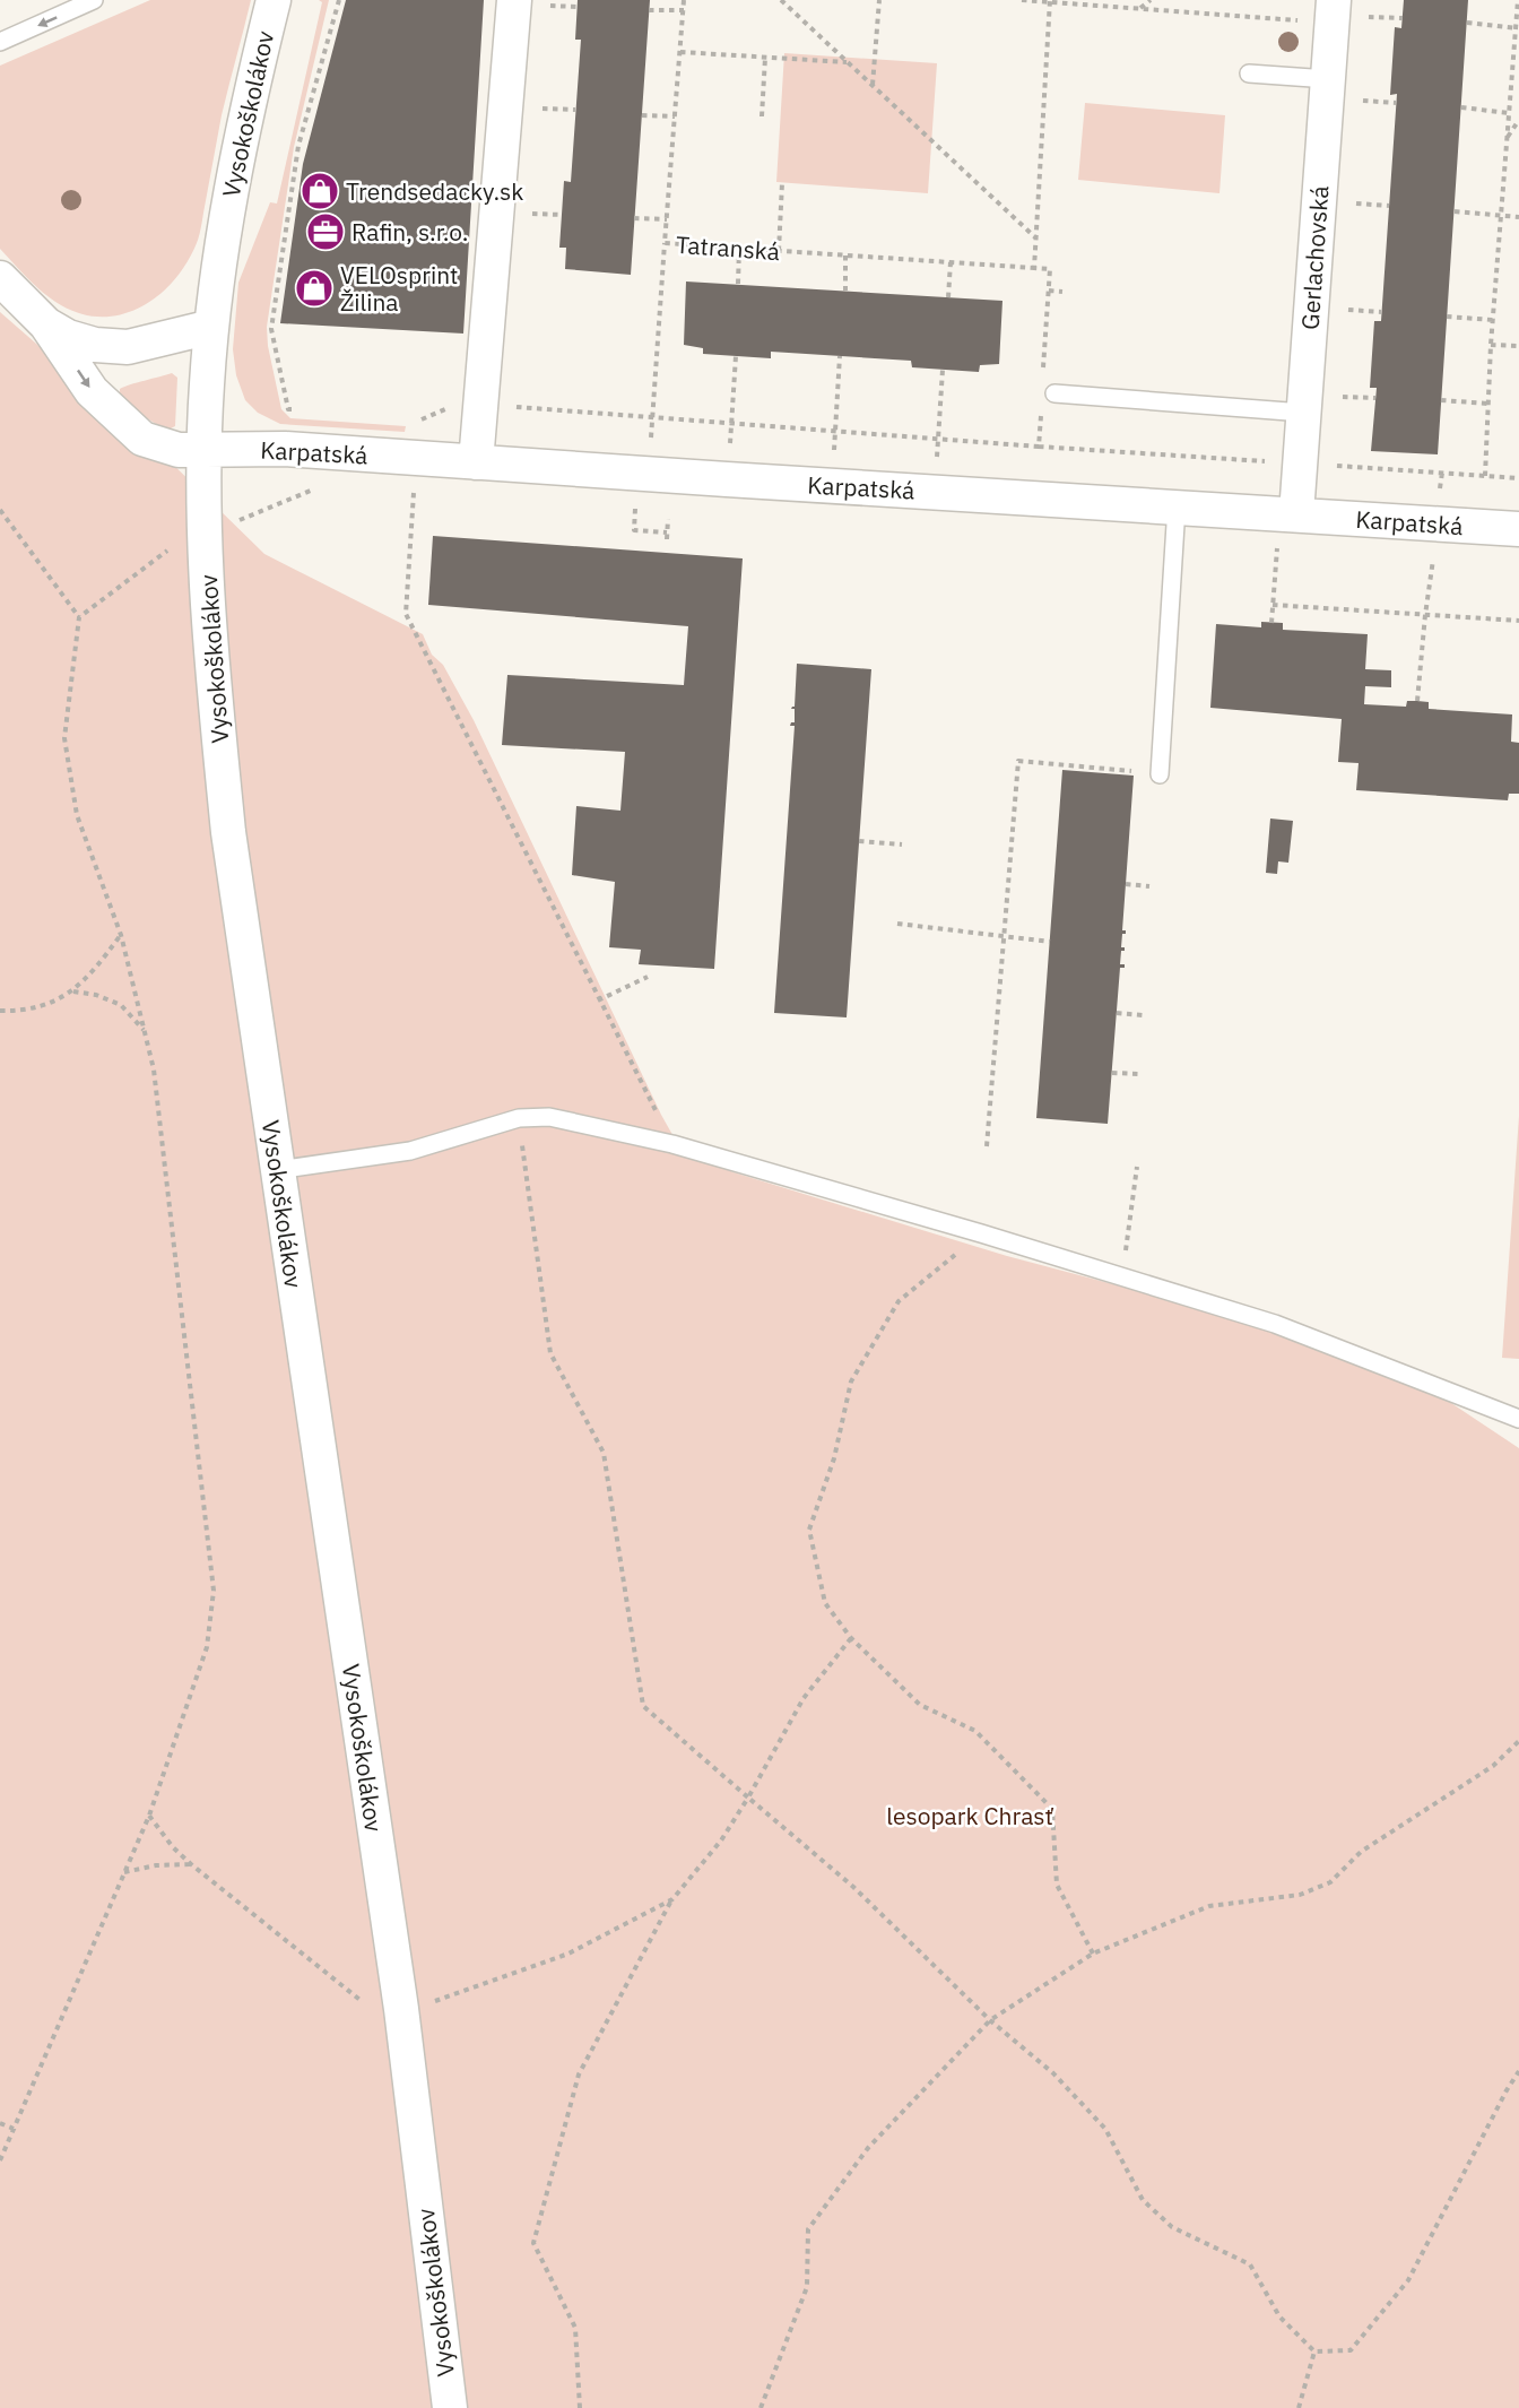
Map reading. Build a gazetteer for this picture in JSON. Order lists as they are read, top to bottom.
{
  "streets": {
    "street": ["Vysokoškolákov", "Gerlachovská", "Karpatská"],
    "path": ["Tatranská"]
  },
  "crossings": [
    ["Vysokoškolákov", "Karpatská"],
    ["Gerlachovská", "Karpatská"]
  ],
  "parks": ["lesopark Chrasť"],
  "places": {
    "shop": ["Trendsedacky.sk", "VELOsprint Žilina"],
    "office": ["Rafin, s.r.o."]
  }
}
